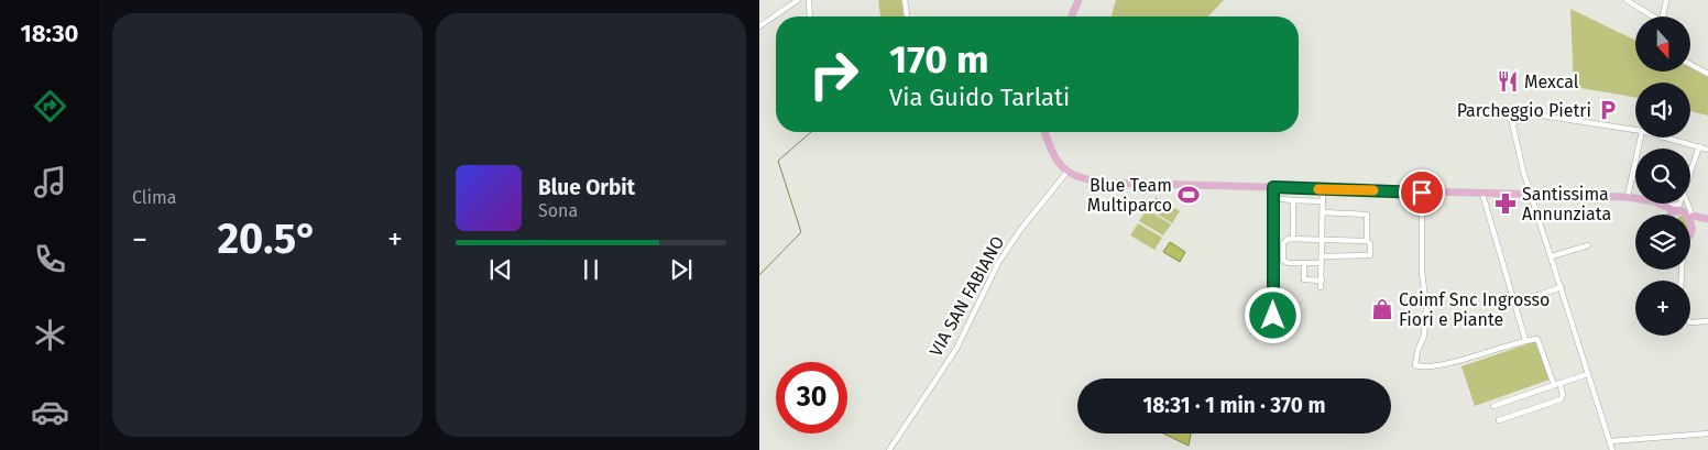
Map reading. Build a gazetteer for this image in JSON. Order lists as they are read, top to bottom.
{
  "streets": {
    "street": ["VIA SAN FABIANO"]
  },
  "places": {
    "restaurant": ["Mexcal"],
    "parking": ["Parcheggio Pietri"],
    "sports": ["Blue Team Multiparco"],
    "pharmacy": ["Santissima Annunziata"],
    "shop": ["Coimf Snc Ingrosso Fiori e Piante"]
  },
  "north": "bottom",
  "page": {
    "tabs": "18:30",
    "tile": "Clima",
    "map_buttons": "+",
    "turn": ["170 m", "Via Guido Tarlati"],
    "song": ["Blue Orbit", "Sona"],
    "heat": ["−", "20.5°", "+"],
    "limit": "30",
    "trip": "18:31 · 1 min · 370 m"
  }
}
